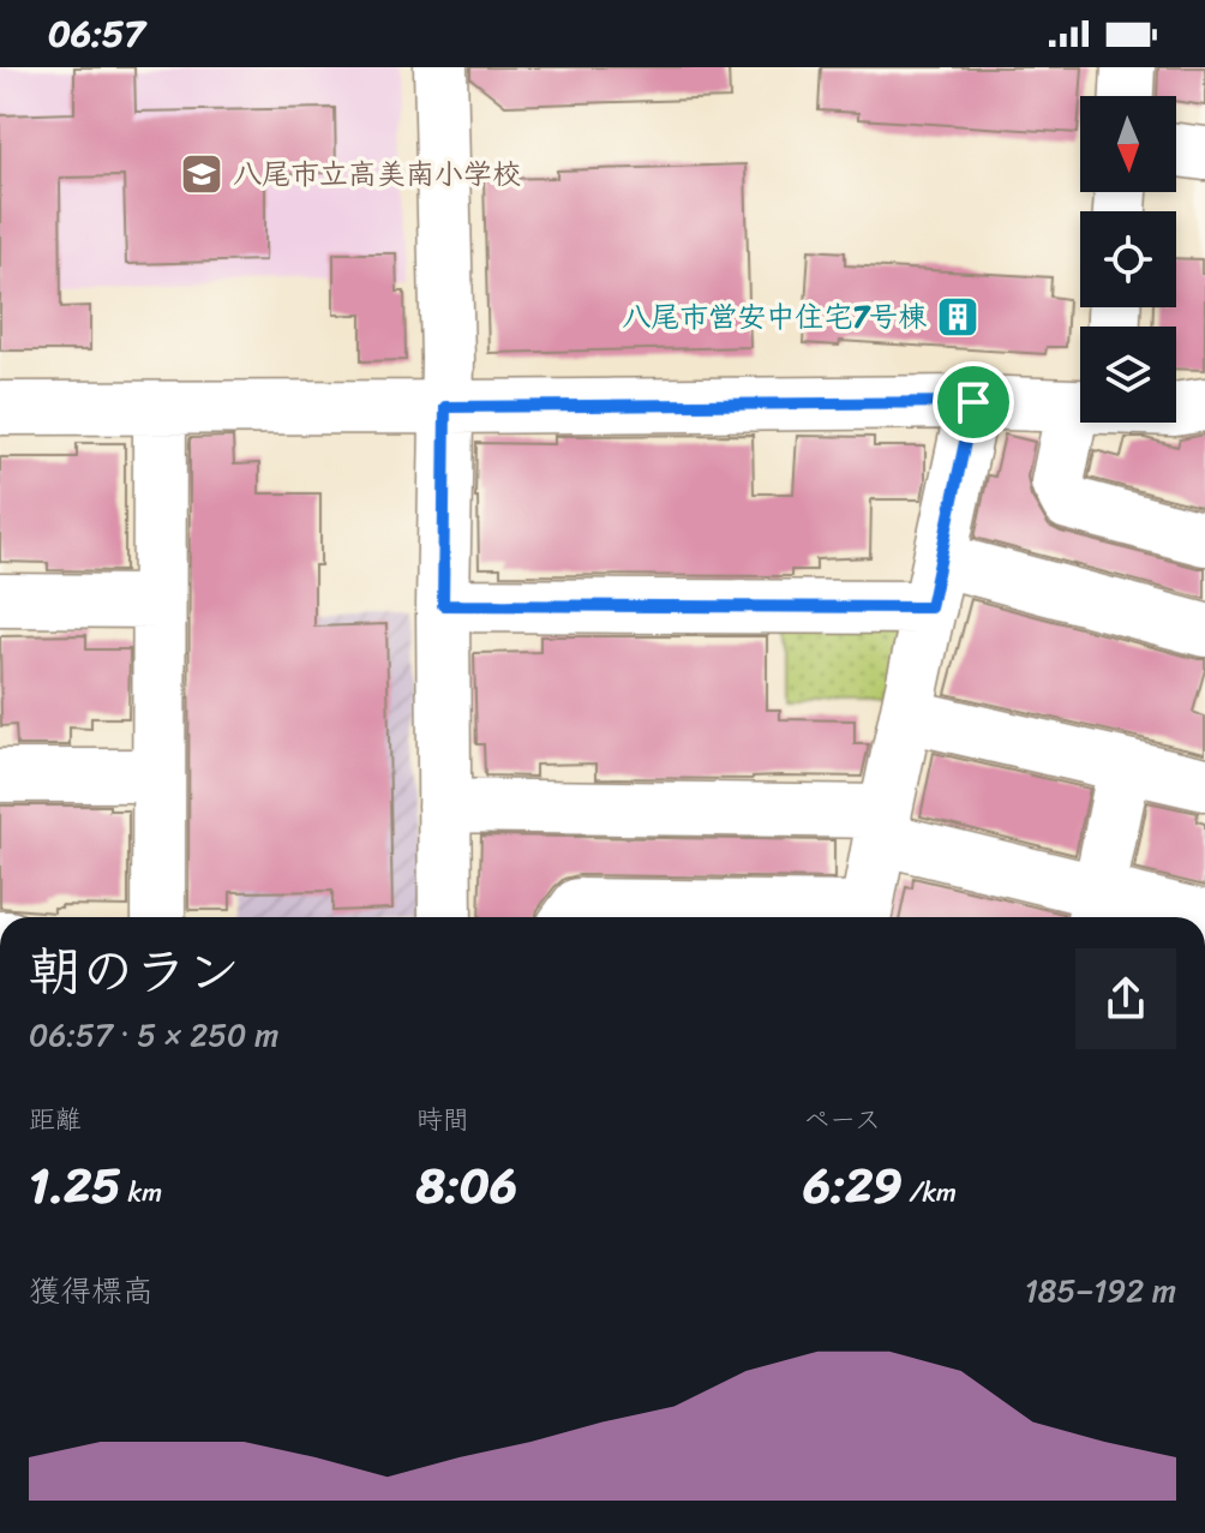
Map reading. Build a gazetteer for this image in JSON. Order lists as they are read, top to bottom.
{
  "places": {
    "school or university": ["八尾市立高美南小学校"],
    "building": ["八尾市営安中住宅7号棟"]
  },
  "north": "bottom",
  "page": {
    "status": "06:57",
    "heading": ["朝のラン", "06:57 · 5 × 250 m"],
    "stats": [
      ["距離", "1.25 km"],
      ["時間", "8:06"],
      ["ペース", "6:29 /km"]
    ],
    "chart": ["獲得標高", "185–192 m"]
  }
}
